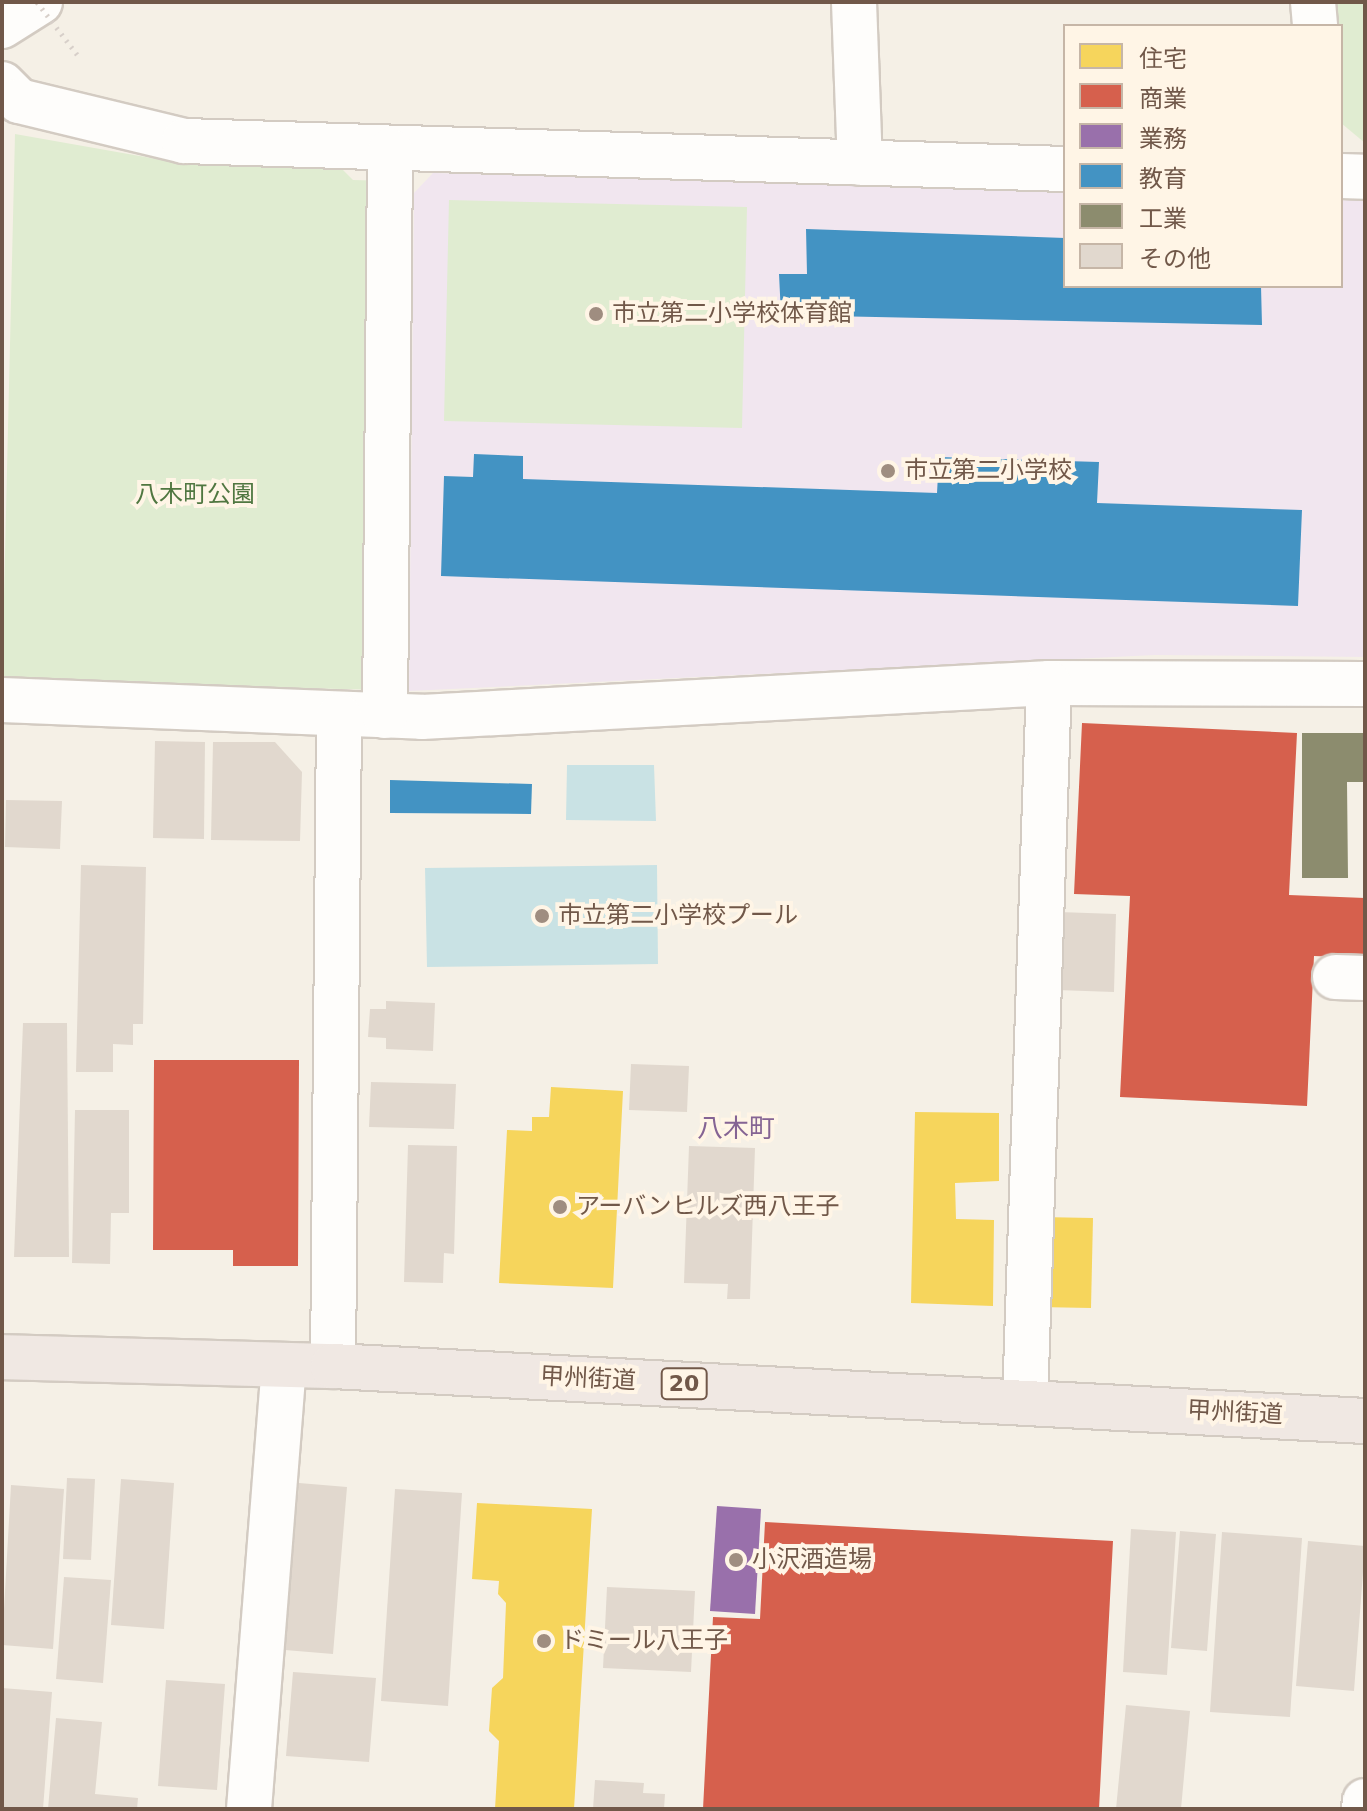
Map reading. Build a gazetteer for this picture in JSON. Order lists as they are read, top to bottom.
{
  "streets": {
    "highway": ["甲州街道", "20"]
  },
  "districts": ["八木町"],
  "parks": ["八木町公園"],
  "places": [
    "市立第二小学校体育館",
    "市立第二小学校",
    "市立第二小学校プール",
    "アーバンヒルズ西八王子",
    "小沢酒造場",
    "ドミール八王子"
  ],
  "legend": [
    "住宅",
    "商業",
    "業務",
    "教育",
    "工業",
    "その他"
  ]
}
